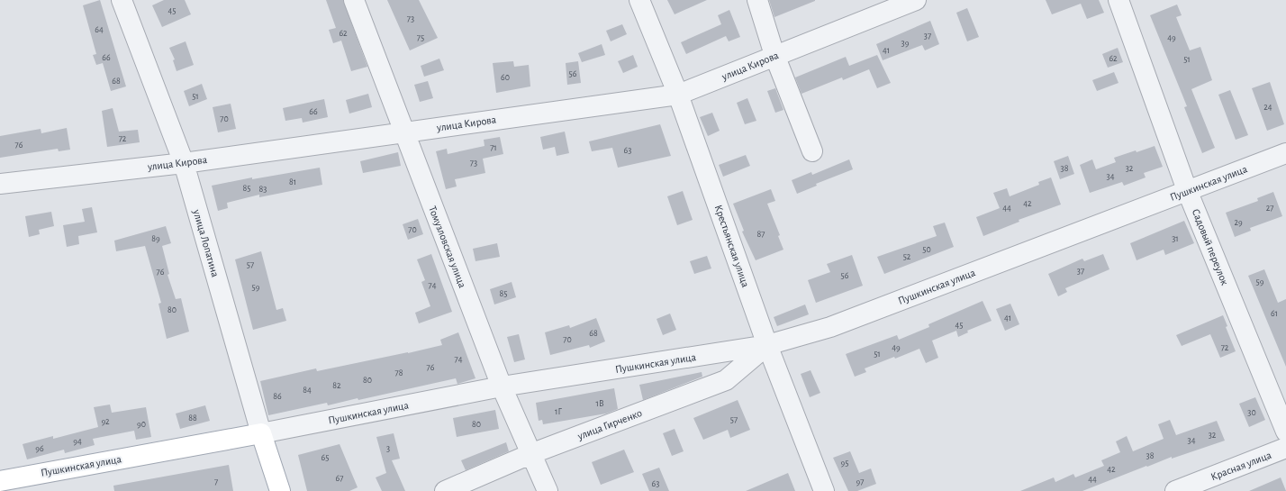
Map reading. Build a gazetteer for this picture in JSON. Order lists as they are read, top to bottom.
{
  "streets": {
    "main road": ["Пушкинская улица", "улица Лопатина"],
    "street": [
      "улица Кирова",
      "Крестьянская улица",
      "Томузловская улица",
      "Садовый переулок",
      "улица Гирченко",
      "Красная улица"
    ]
  },
  "crossings": [
    ["улица Кирова", "улица Лопатина"],
    ["улица Кирова", "Крестьянская улица"],
    ["улица Кирова", "Томузловская улица"],
    ["Пушкинская улица", "улица Лопатина"],
    ["Пушкинская улица", "Крестьянская улица"],
    ["Пушкинская улица", "Томузловская улица"],
    ["Пушкинская улица", "Садовый переулок"],
    ["Пушкинская улица", "улица Гирченко"],
    ["Крестьянская улица", "улица Гирченко"],
    ["Томузловская улица", "улица Гирченко"]
  ],
  "house_numbers": [
    "45",
    "73",
    "64",
    "62",
    "37",
    "75",
    "49",
    "39",
    "41",
    "66",
    "62",
    "51",
    "56",
    "60",
    "68",
    "51",
    "24",
    "66",
    "70",
    "72",
    "76",
    "71",
    "63",
    "73",
    "38",
    "32",
    "34",
    "81",
    "85",
    "83",
    "42",
    "44",
    "27",
    "29",
    "70",
    "87",
    "89",
    "31",
    "50",
    "52",
    "57",
    "37",
    "76",
    "56",
    "59",
    "74",
    "59",
    "85",
    "80",
    "61",
    "41",
    "45",
    "68",
    "70",
    "49",
    "72",
    "51",
    "74",
    "76",
    "78",
    "80",
    "82",
    "84",
    "86",
    "1В",
    "1Г",
    "30",
    "88",
    "57",
    "92",
    "90",
    "80",
    "32",
    "34",
    "94",
    "96",
    "3",
    "38",
    "65",
    "95",
    "42",
    "67",
    "44",
    "7",
    "97",
    "63"
  ]
}
